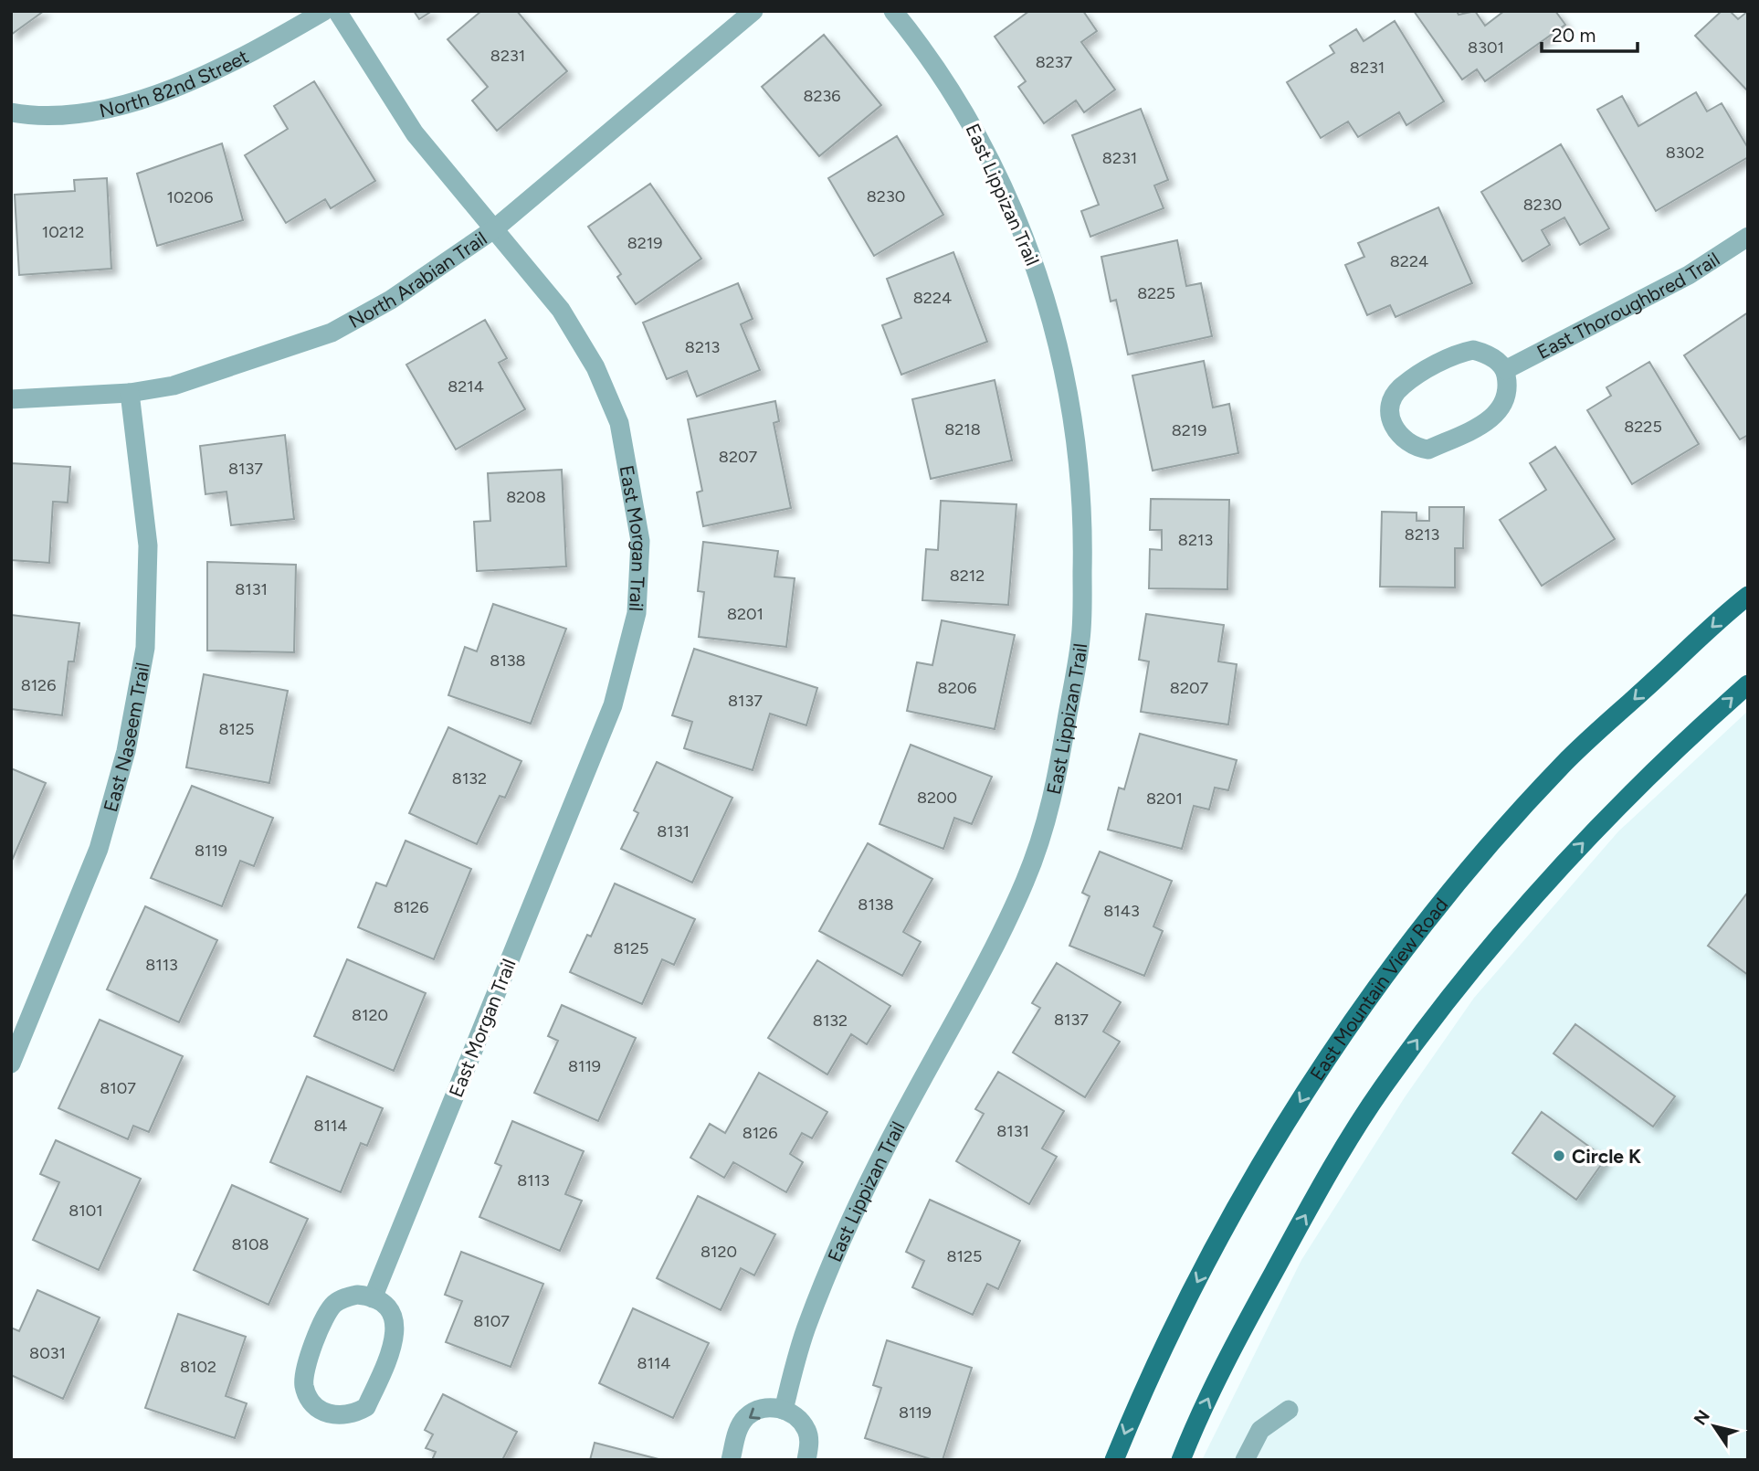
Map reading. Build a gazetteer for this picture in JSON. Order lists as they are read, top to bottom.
{
  "streets": {
    "main road": ["East Mountain View Road"],
    "street": [
      "North 82nd Street",
      "East Lippizan Trail",
      "North Arabian Trail",
      "East Thoroughbred Trail",
      "East Morgan Trail",
      "East Naseem Trail"
    ]
  },
  "crossings": [
    ["North Arabian Trail", "East Morgan Trail"],
    ["North Arabian Trail", "East Naseem Trail"]
  ],
  "places": ["Circle K"],
  "house_numbers": [
    "8301",
    "8231",
    "8237",
    "8231",
    "8236",
    "8302",
    "8231",
    "8230",
    "10206",
    "8230",
    "10212",
    "8219",
    "8224",
    "8225",
    "8224",
    "8213",
    "8214",
    "8225",
    "8218",
    "8219",
    "8207",
    "8137",
    "8208",
    "8213",
    "8213",
    "8212",
    "8131",
    "8201",
    "8138",
    "8126",
    "8206",
    "8207",
    "8137",
    "8125",
    "8132",
    "8200",
    "8201",
    "8131",
    "8119",
    "8138",
    "8126",
    "8143",
    "8125",
    "8113",
    "8120",
    "8137",
    "8132",
    "8119",
    "8107",
    "8114",
    "8131",
    "8126",
    "8113",
    "8101",
    "8108",
    "8120",
    "8125",
    "8107",
    "8031",
    "8114",
    "8102",
    "8119"
  ],
  "scale_bar": "20 m",
  "north": "top left"
}
